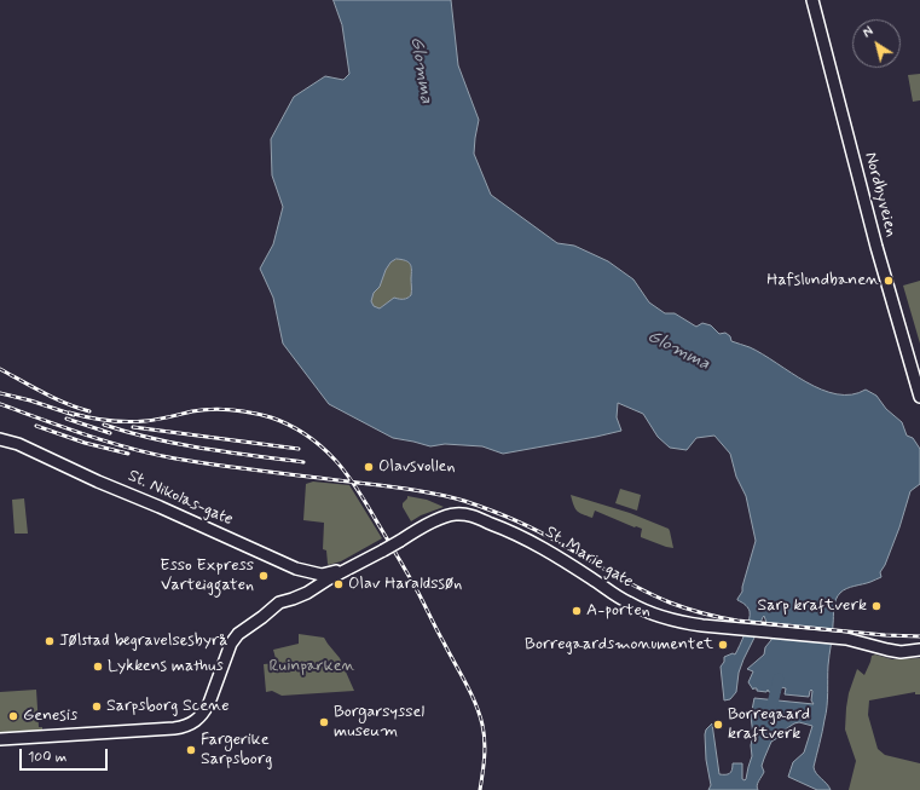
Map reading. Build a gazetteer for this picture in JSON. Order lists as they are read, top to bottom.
{
  "streets": {
    "main road": ["Nordbyveien", "St. Nikolas-gate", "St. Marie gate"]
  },
  "crossings": [
    ["St. Nikolas-gate", "St. Marie gate"]
  ],
  "water": ["Glomma"],
  "parks": ["Ruinparken"],
  "places": [
    "Hafslundbanen",
    "Olavsvollen",
    "Esso Express Varteiggaten",
    "Olav Haraldssøn",
    "Sarp kraftverk",
    "A-porten",
    "Jølstad begravelsesbyrå",
    "Borregaardsmonumentet",
    "Lykkens mathus",
    "Sarpsborg Scene",
    "Genesis",
    "Borgarsyssel museum",
    "Borregaard kraftverk",
    "Fargerike Sarpsborg"
  ],
  "scale_bar": "100 m",
  "north": "top left"
}
